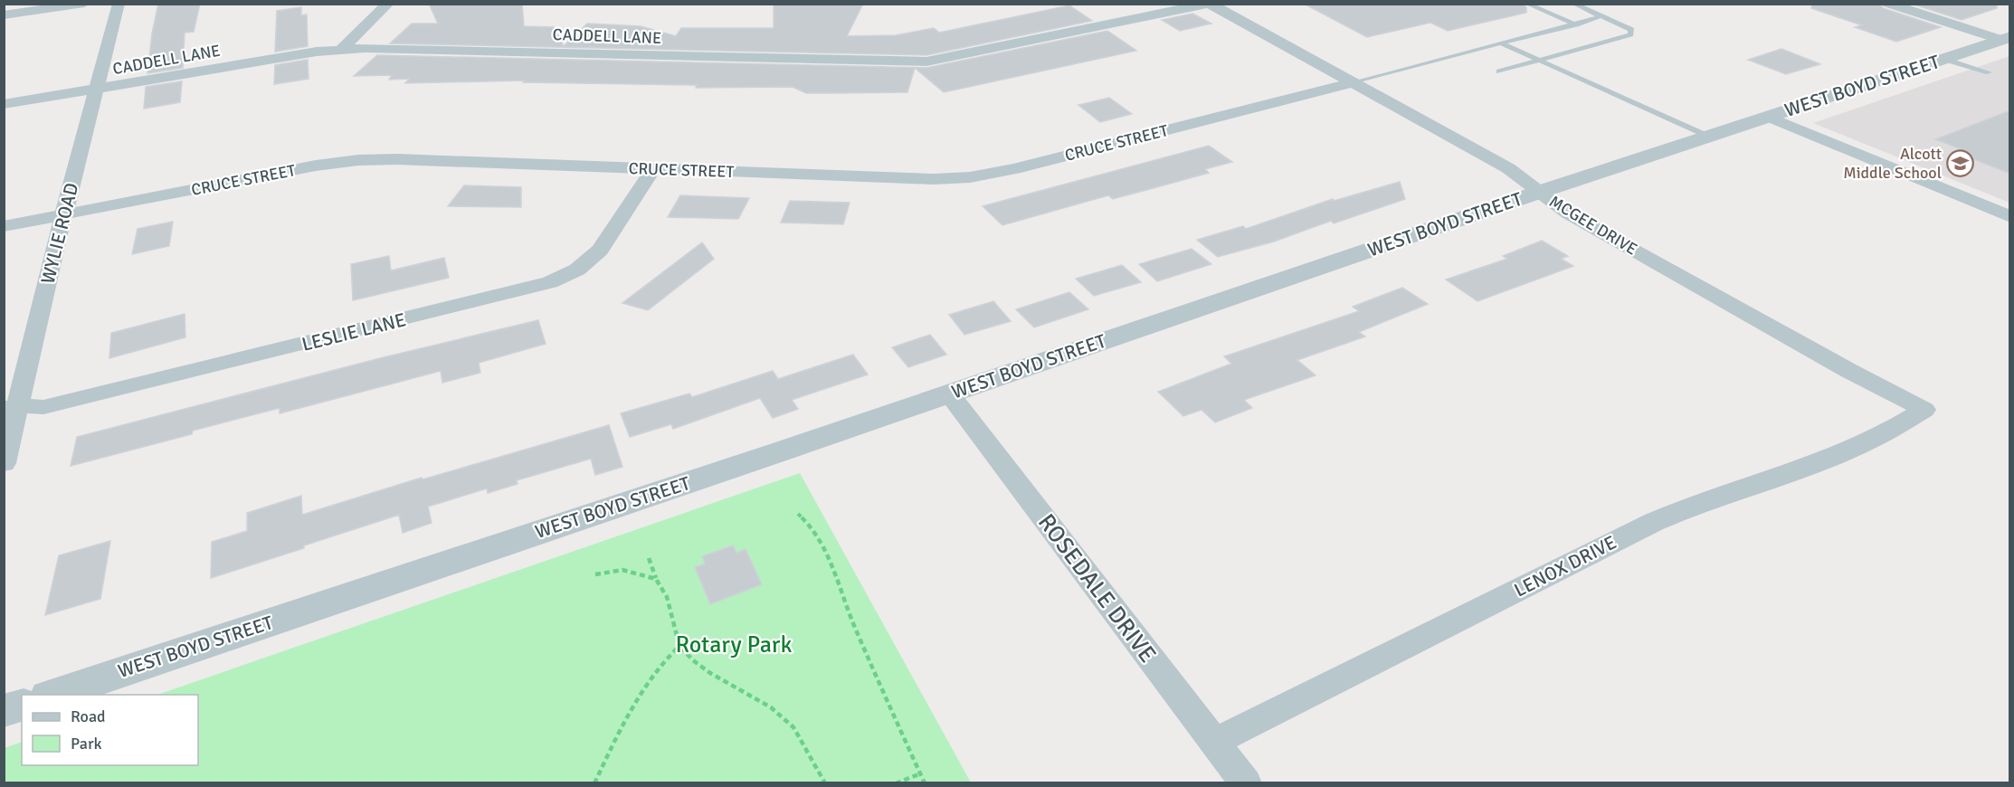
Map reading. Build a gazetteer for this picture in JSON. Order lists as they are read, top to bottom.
{
  "streets": {
    "street": [
      "CADDELL LANE",
      "WEST BOYD STREET",
      "CRUCE STREET",
      "MCGEE DRIVE",
      "WYLIE ROAD",
      "LESLIE LANE",
      "LENOX DRIVE",
      "ROSEDALE DRIVE"
    ]
  },
  "crossings": [
    ["CADDELL LANE", "MCGEE DRIVE"],
    ["CADDELL LANE", "WYLIE ROAD"],
    ["WEST BOYD STREET", "MCGEE DRIVE"],
    ["WEST BOYD STREET", "ROSEDALE DRIVE"],
    ["CRUCE STREET", "MCGEE DRIVE"],
    ["CRUCE STREET", "WYLIE ROAD"],
    ["CRUCE STREET", "LESLIE LANE"],
    ["MCGEE DRIVE", "LENOX DRIVE"],
    ["WYLIE ROAD", "LESLIE LANE"],
    ["LENOX DRIVE", "ROSEDALE DRIVE"]
  ],
  "parks": ["Rotary Park"],
  "places": {
    "school or university": ["Alcott Middle School"]
  },
  "legend": ["Road", "Park"]
}
